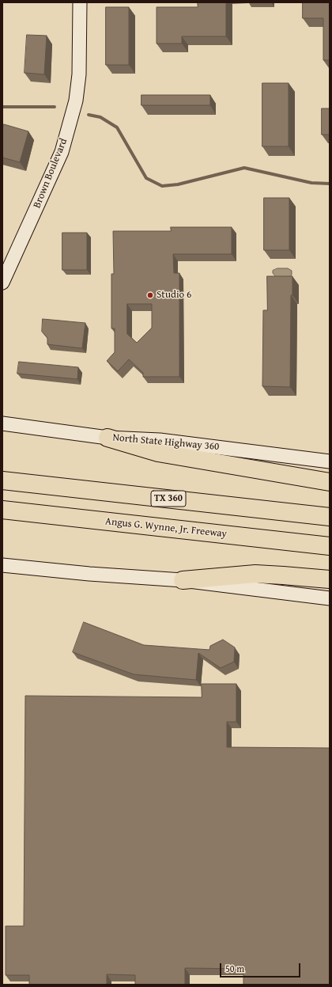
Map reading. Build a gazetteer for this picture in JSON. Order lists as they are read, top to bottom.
{
  "streets": {
    "highway": ["TX 360", "Angus G. Wynne, Jr. Freeway"],
    "main road": ["Brown Boulevard", "North State Highway 360"]
  },
  "places": ["Studio 6"],
  "scale_bar": "50 m"
}
